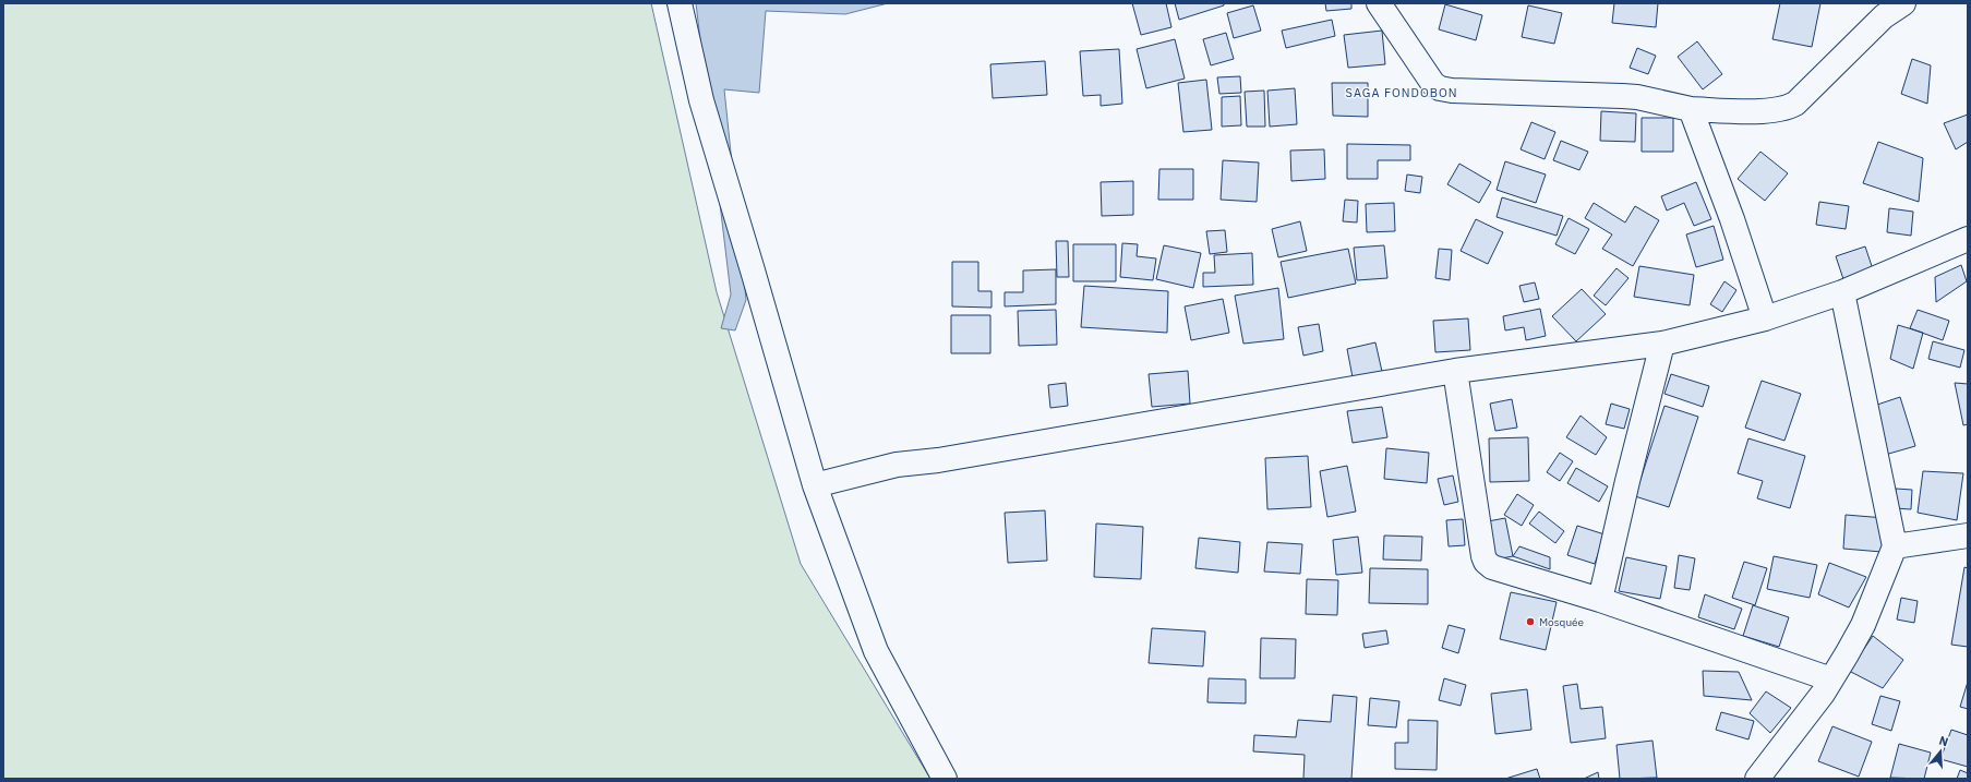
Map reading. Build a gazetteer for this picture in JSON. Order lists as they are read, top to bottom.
{
  "districts": ["SAGA FONDOBON"],
  "places": ["Mosquée"],
  "north": "top"
}
